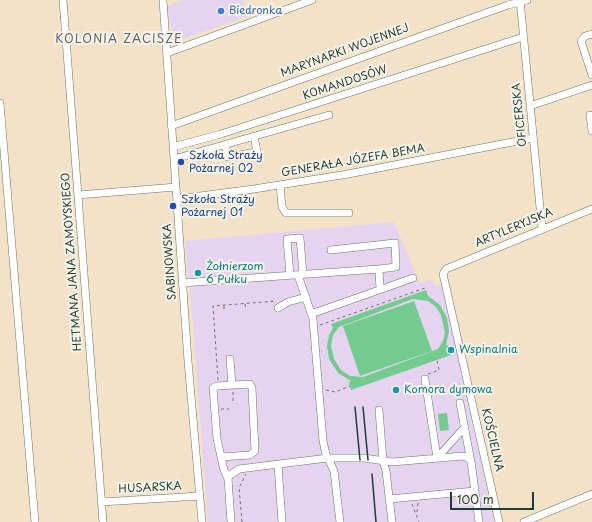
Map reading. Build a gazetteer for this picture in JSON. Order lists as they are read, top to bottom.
{
  "streets": {
    "street": [
      "MARYNARKI WOJENNEJ",
      "KOMANDOSÓW",
      "OFICERSKA",
      "GENERAŁA JÓZEFA BEMA",
      "ARTYLERYJSKA",
      "HETMANA JANA ZAMOYSKIEGO",
      "SABINOWSKA",
      "KOŚCIELNA",
      "HUSARSKA"
    ]
  },
  "crossings": [
    ["MARYNARKI WOJENNEJ", "OFICERSKA"],
    ["MARYNARKI WOJENNEJ", "SABINOWSKA"],
    ["KOMANDOSÓW", "OFICERSKA"],
    ["KOMANDOSÓW", "SABINOWSKA"],
    ["OFICERSKA", "GENERAŁA JÓZEFA BEMA"],
    ["OFICERSKA", "ARTYLERYJSKA"],
    ["GENERAŁA JÓZEFA BEMA", "SABINOWSKA"],
    ["ARTYLERYJSKA", "KOŚCIELNA"],
    ["HETMANA JANA ZAMOYSKIEGO", "HUSARSKA"],
    ["SABINOWSKA", "HUSARSKA"]
  ],
  "districts": ["KOLONIA ZACISZE"],
  "places": [
    "Biedronka",
    "Szkoła Straży Pożarnej 02",
    "Szkoła Straży Pożarnej 01",
    "Żołnierzom 6 Pułku",
    "Wspinalnia",
    "Komora dymowa"
  ],
  "scale_bar": "100 m"
}
